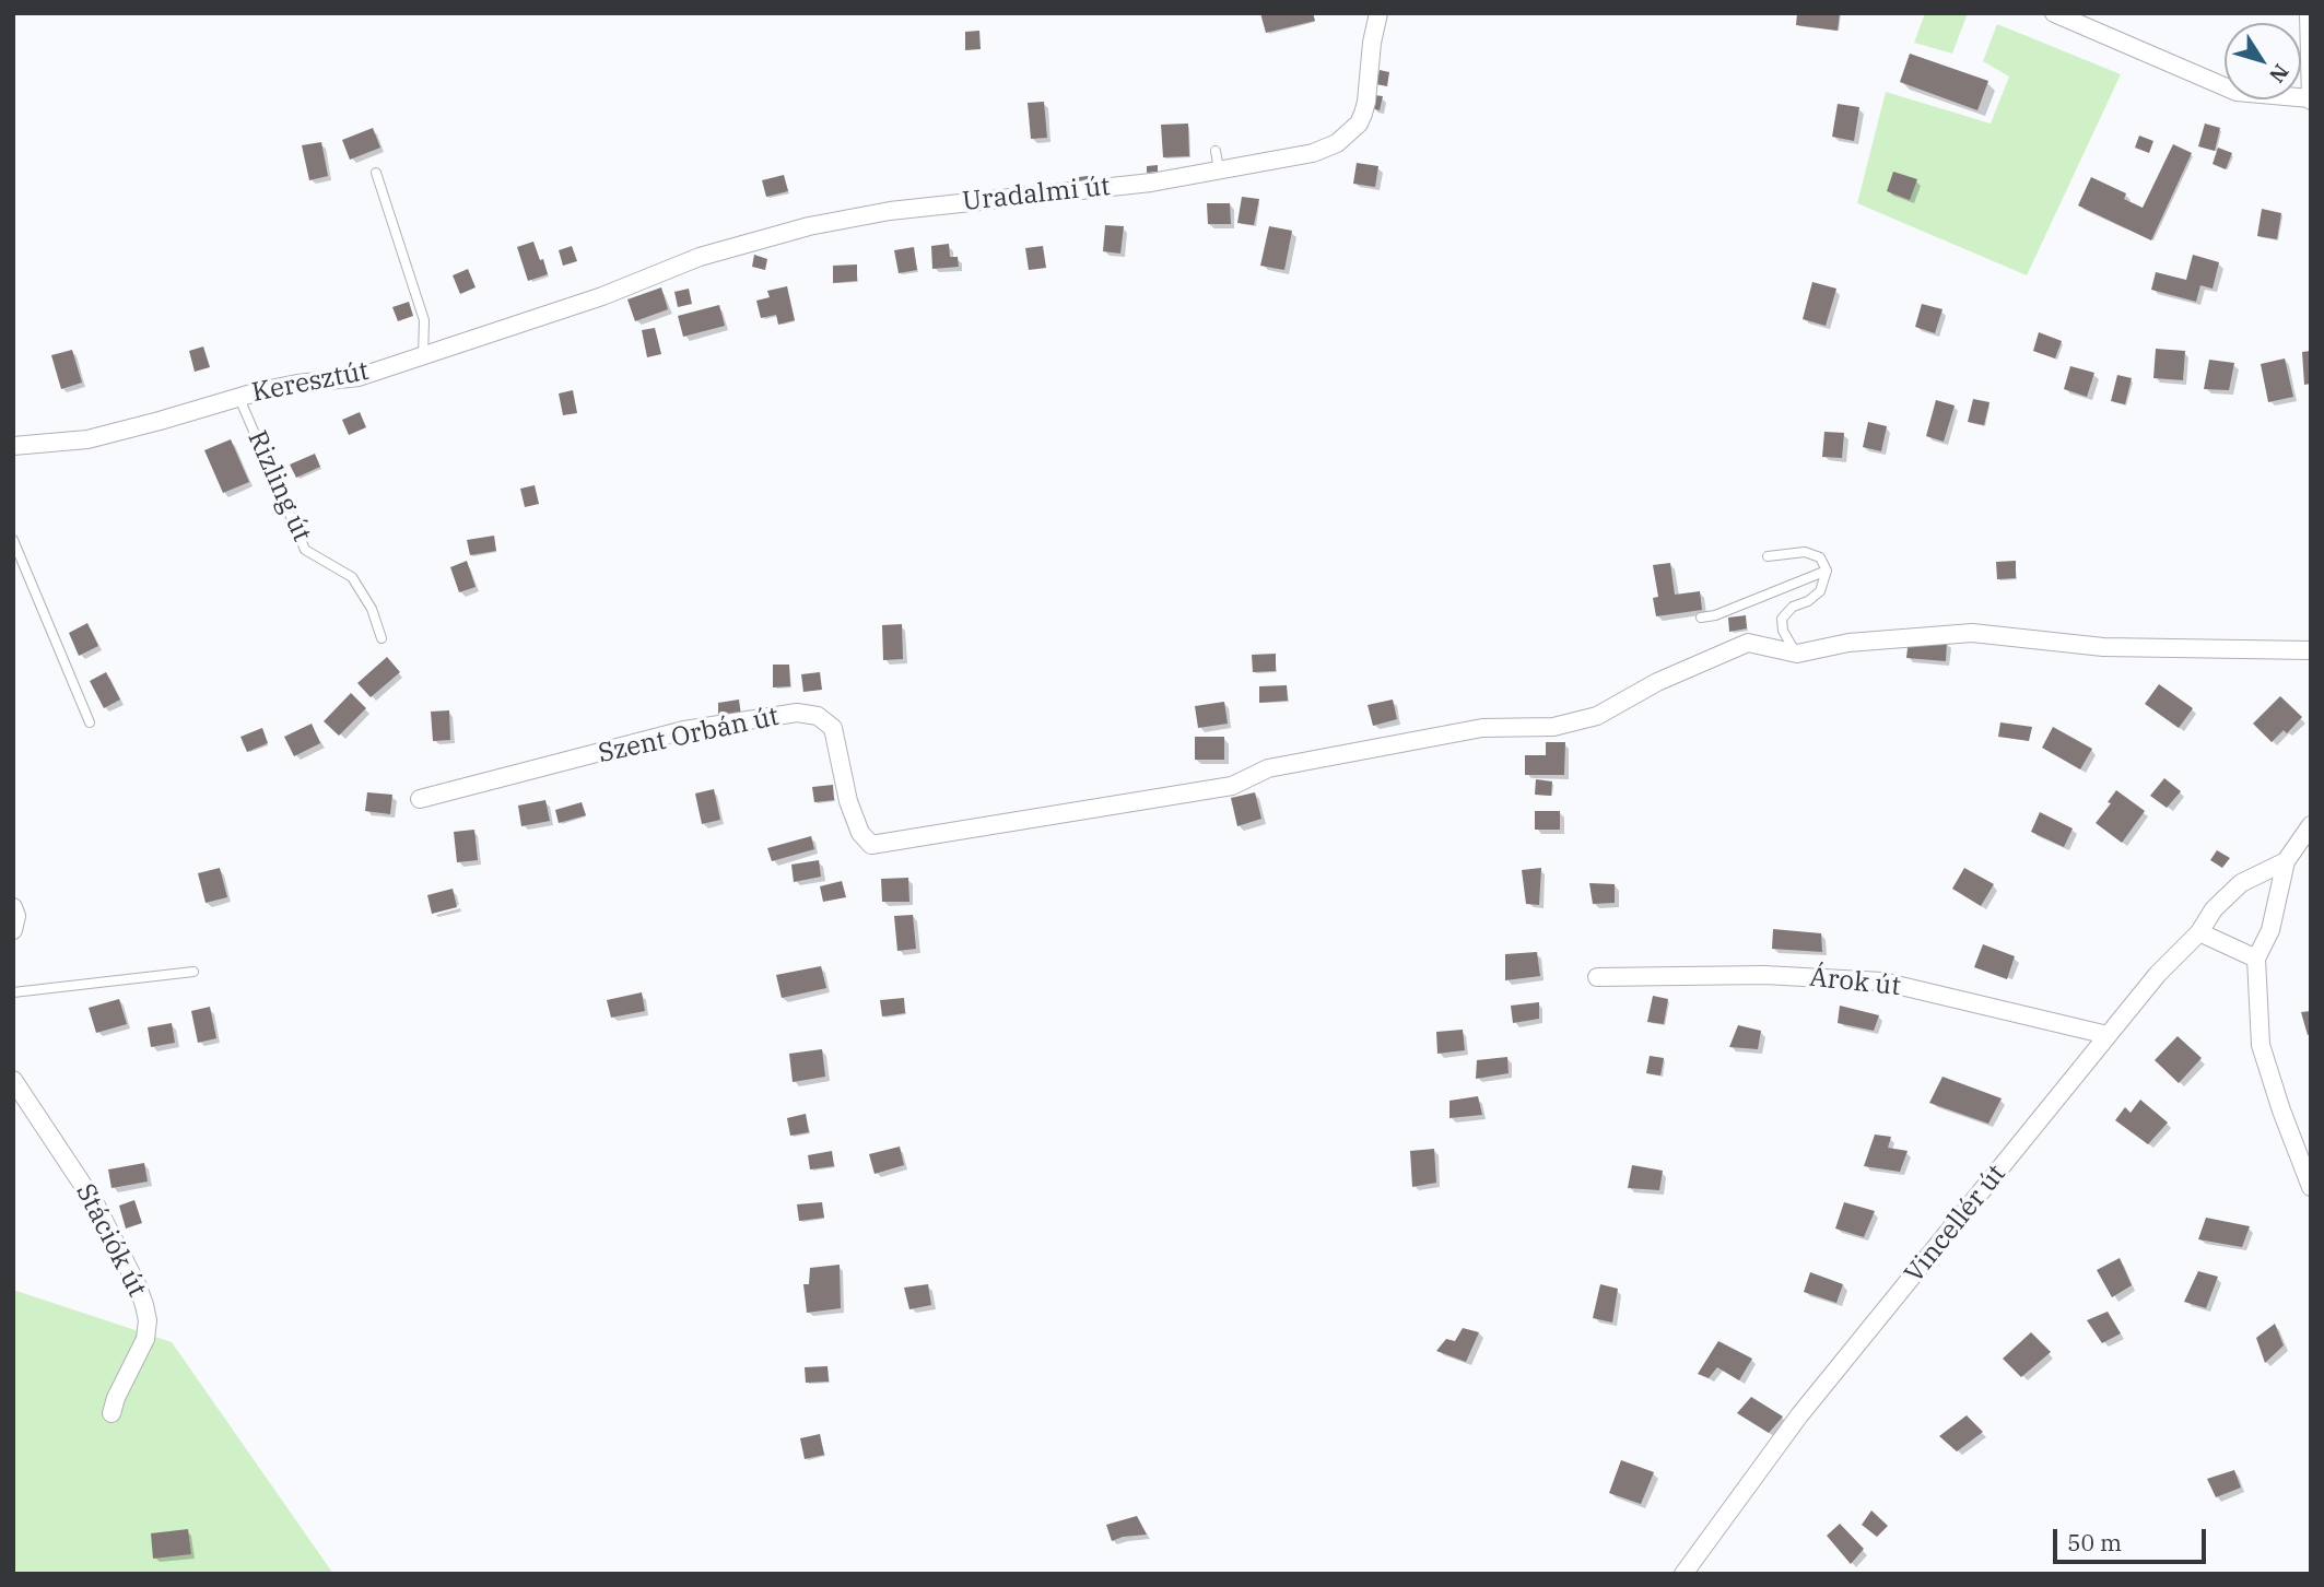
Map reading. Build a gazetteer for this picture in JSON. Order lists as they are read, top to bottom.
{
  "streets": {
    "street": [
      "Uradalmi út",
      "Keresztút",
      "Szent Orbán út",
      "Árok út",
      "Vincellér út",
      "Stációk út"
    ],
    "lane": ["Rizling út"]
  },
  "crossings": [
    ["Uradalmi út", "Keresztút"],
    ["Keresztút", "Rizling út"],
    ["Árok út", "Vincellér út"]
  ],
  "scale_bar": "50 m",
  "north": "bottom right"
}
